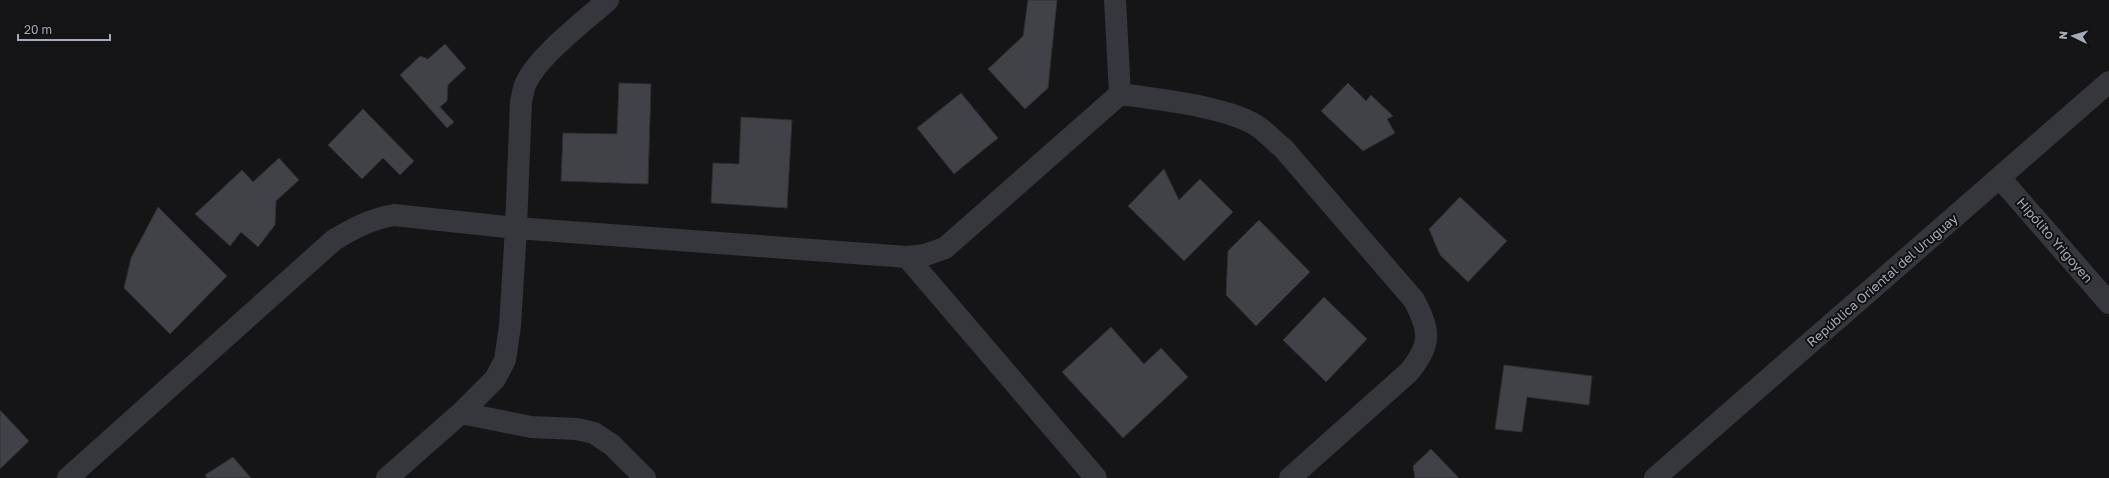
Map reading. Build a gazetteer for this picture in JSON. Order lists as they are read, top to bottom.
{
  "streets": {
    "street": ["Hipólito Yrigoyen", "República Oriental del Uruguay"]
  },
  "crossings": [
    ["Hipólito Yrigoyen", "República Oriental del Uruguay"]
  ],
  "scale_bar": "20 m",
  "north": "left"
}
